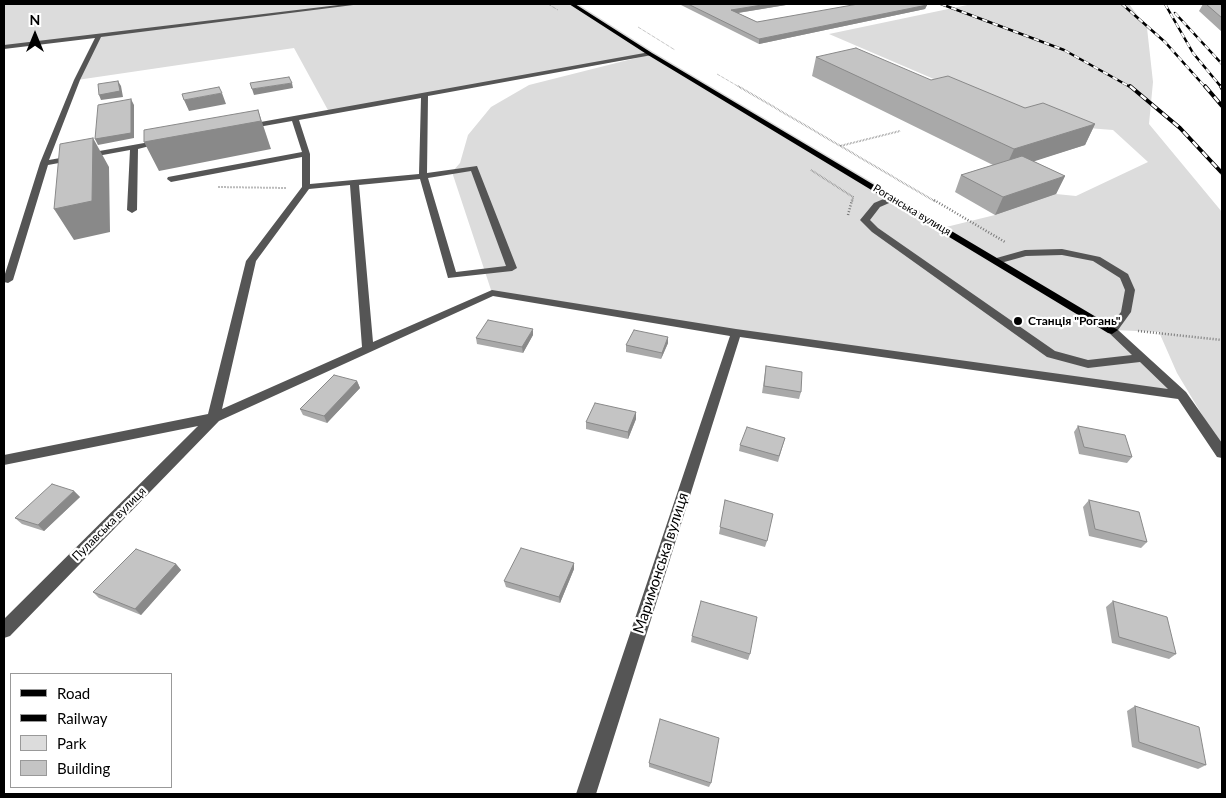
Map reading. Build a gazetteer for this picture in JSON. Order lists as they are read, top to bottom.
{
  "streets": {
    "main road": ["Роганська вулиця"],
    "street": ["Пулавська вулиця", "Маримонська вулиця"]
  },
  "places": ["Станція \"Рогань\""],
  "legend": [
    "Road",
    "Railway",
    "Park",
    "Building"
  ],
  "north": "top"
}
